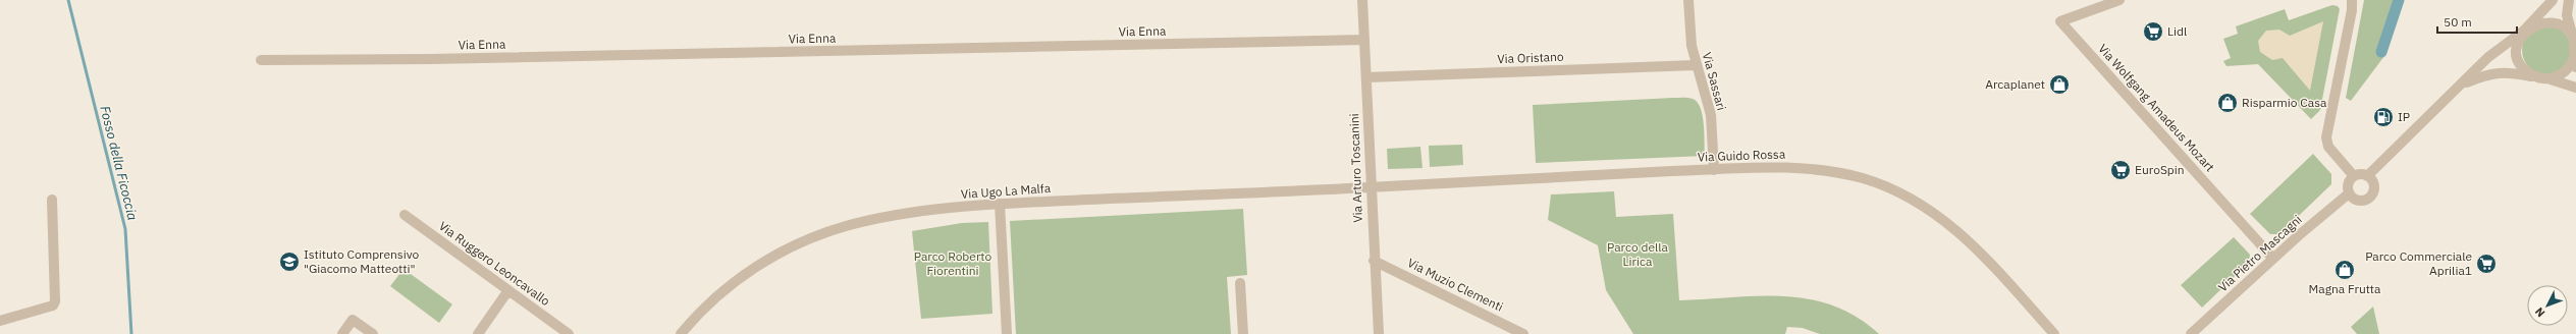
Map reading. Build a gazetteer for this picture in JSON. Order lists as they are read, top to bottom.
{
  "streets": {
    "street": [
      "Via Enna",
      "Via Oristano",
      "Via Sassari",
      "Via Wolfgang Amadeus Mozart",
      "Via Guido Rossa",
      "Via Arturo Toscanini",
      "Via Ugo La Malfa",
      "Via Pietro Mascagni",
      "Via Ruggero Leoncavallo",
      "Via Muzio Clementi"
    ]
  },
  "crossings": [
    ["Via Enna", "Via Arturo Toscanini"],
    ["Via Oristano", "Via Sassari"],
    ["Via Oristano", "Via Arturo Toscanini"],
    ["Via Sassari", "Via Guido Rossa"],
    ["Via Wolfgang Amadeus Mozart", "Via Pietro Mascagni"],
    ["Via Guido Rossa", "Via Arturo Toscanini"],
    ["Via Guido Rossa", "Via Ugo La Malfa"],
    ["Via Arturo Toscanini", "Via Ugo La Malfa"],
    ["Via Arturo Toscanini", "Via Muzio Clementi"]
  ],
  "water": ["Fosso della Ficoccia"],
  "parks": ["Parco della Lirica", "Parco Roberto Fiorentini"],
  "places": {
    "supermarket": ["Lidl", "EuroSpin", "Parco Commerciale Aprilia1"],
    "shop": ["Arcaplanet", "Risparmio Casa", "Magna Frutta"],
    "fuel station": ["IP"],
    "school or university": ["Istituto Comprensivo \"Giacomo Matteotti\""]
  },
  "scale_bar": "50 m",
  "north": "bottom left"
}
